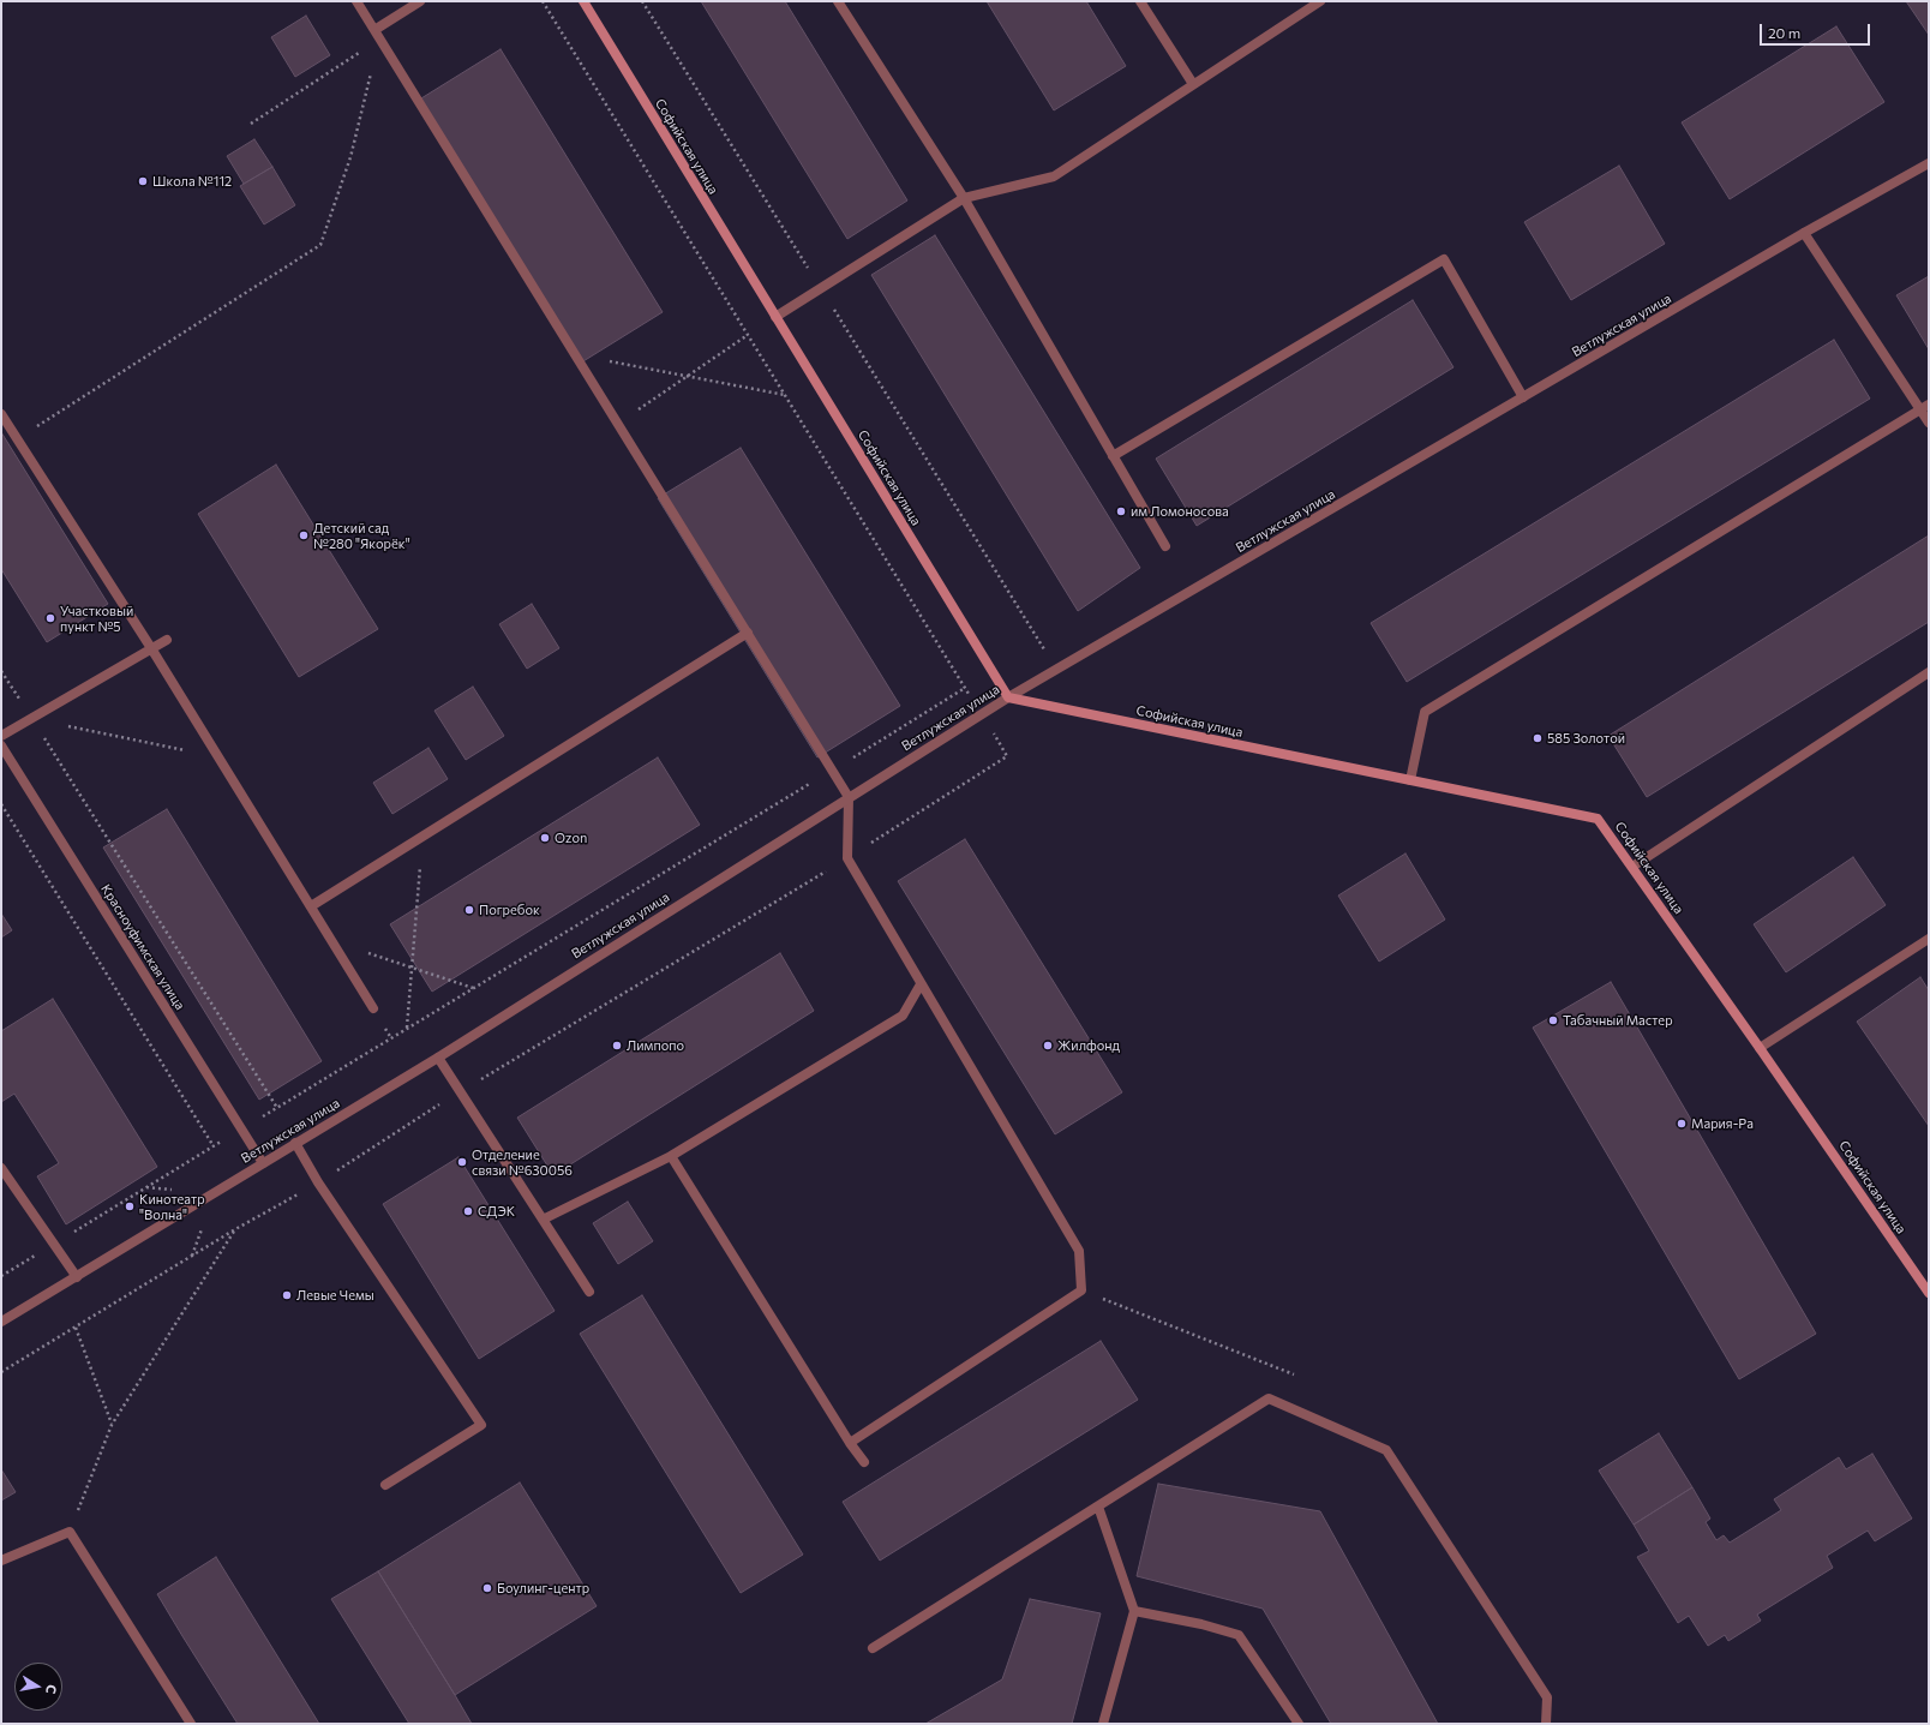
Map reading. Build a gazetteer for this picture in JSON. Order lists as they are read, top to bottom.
{
  "streets": {
    "main road": ["Софийская улица"],
    "street": ["Ветлужская улица", "Красноуфимская улица"]
  },
  "crossings": [
    ["Софийская улица", "Ветлужская улица"],
    ["Ветлужская улица", "Красноуфимская улица"]
  ],
  "places": [
    "Школа №112",
    "им Ломоносова",
    "Детский сад №280 \"Якорёк\"",
    "Участковый пункт №5",
    "585 Золотой",
    "Ozon",
    "Погребок",
    "Табачный Мастер",
    "Лимпопо",
    "Жилфонд",
    "Мария-Ра",
    "Отделение связи №630056",
    "Кинотеатр \"Волна\"",
    "СДЭК",
    "Левые Чемы",
    "Боулинг-центр"
  ],
  "scale_bar": "20 m",
  "north": "right"
}
